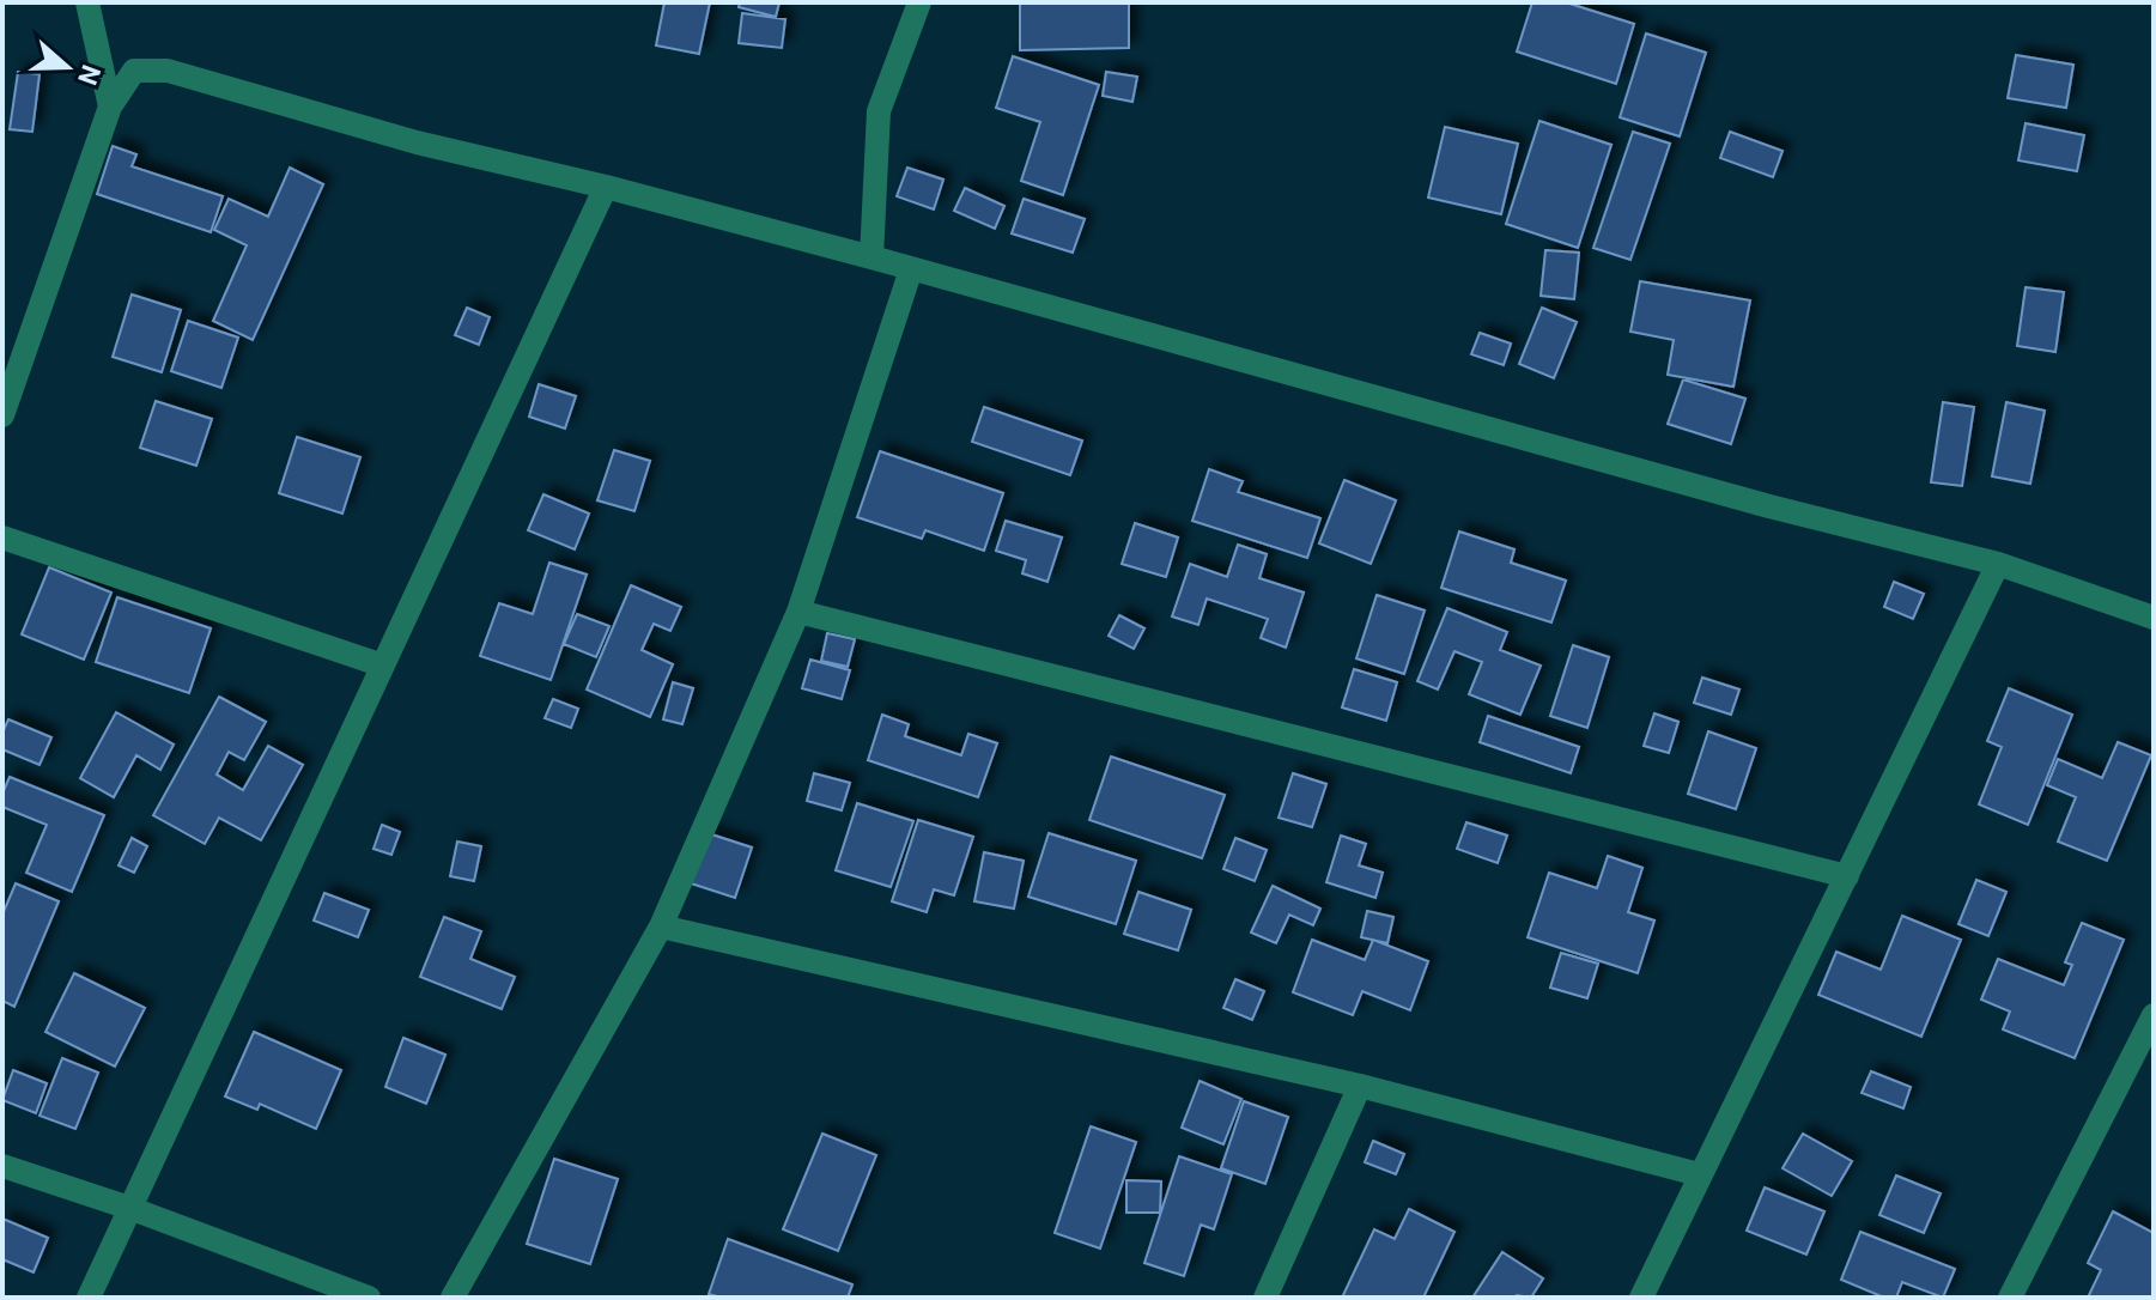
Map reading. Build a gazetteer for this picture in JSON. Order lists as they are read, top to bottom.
{
  "north": "right"
}
